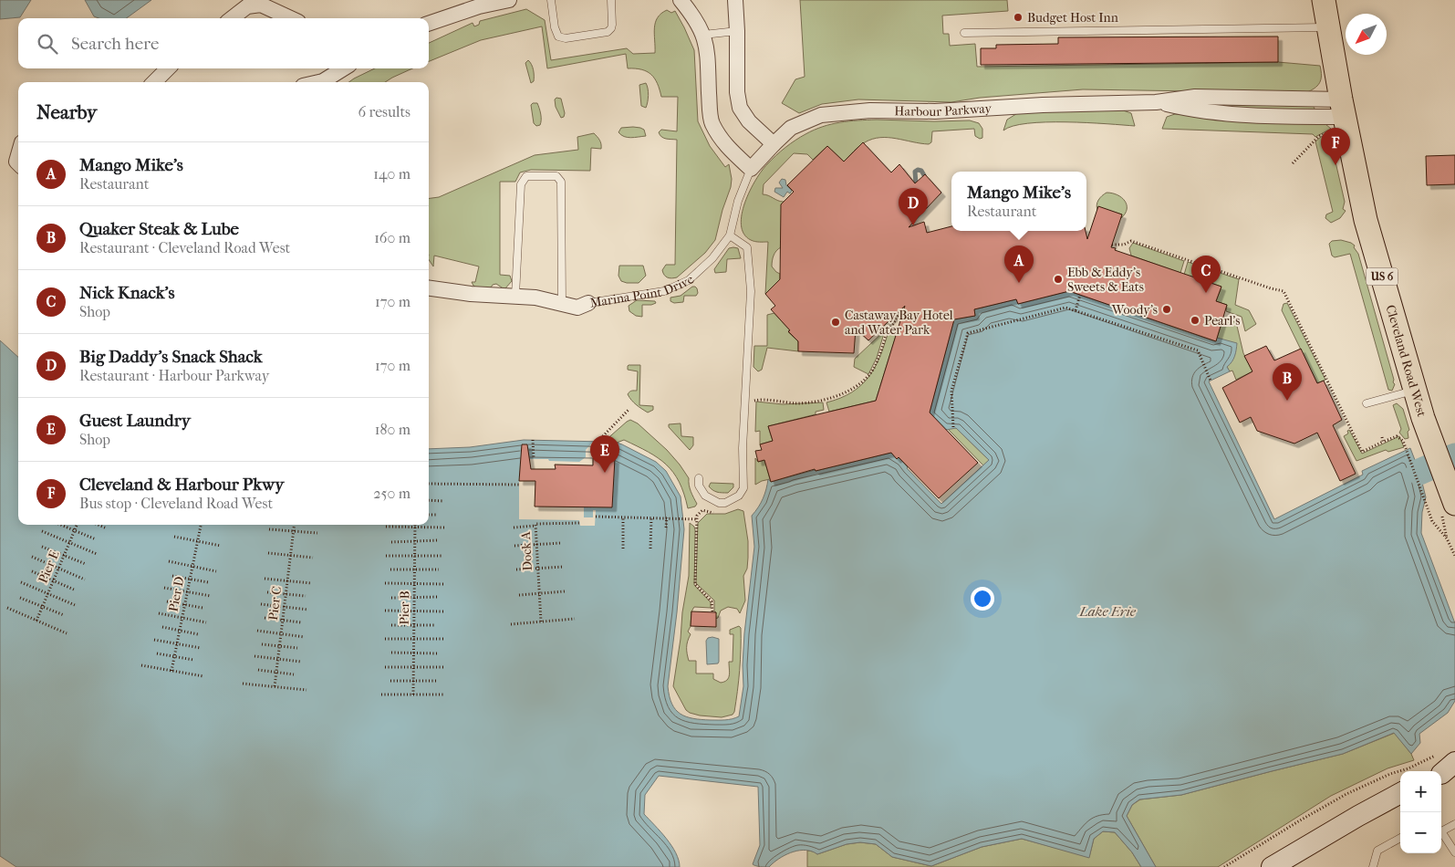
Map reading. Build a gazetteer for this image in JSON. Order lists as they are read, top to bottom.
{
  "streets": {
    "main road": ["US 6", "Cleveland Road West"],
    "street": ["Harbour Parkway", "Marina Point Drive"],
    "path": [
      "Dock A",
      "Pier E",
      "Pier D",
      "Pier C",
      "Pier B"
    ]
  },
  "crossings": [
    ["Harbour Parkway", "Marina Point Drive"],
    ["Harbour Parkway", "Cleveland Road West"]
  ],
  "water": ["Lake Erie"],
  "places": [
    "Budget Host Inn",
    "Ebb & Eddy's Sweets & Eats",
    "Woody's",
    "Pearl's",
    "Castaway Bay Hotel and Water Park"
  ],
  "north": "bottom left",
  "page": {
    "search": "Search here",
    "heading": ["Nearby", "6 results"],
    "pins": [
      "F",
      "D",
      "A",
      "C",
      "B",
      "E"
    ],
    "list": [
      {
        "mark": "A",
        "name": "Mango Mike's",
        "note": "Restaurant",
        "value": "140 m"
      },
      {
        "mark": "B",
        "name": "Quaker Steak & Lube",
        "note": "Restaurant · Cleveland Road West",
        "value": "160 m"
      },
      {
        "mark": "C",
        "name": "Nick Knack's",
        "note": "Shop",
        "value": "170 m"
      },
      {
        "mark": "D",
        "name": "Big Daddy's Snack Shack",
        "note": "Restaurant · Harbour Parkway",
        "value": "170 m"
      },
      {
        "mark": "E",
        "name": "Guest Laundry",
        "note": "Shop",
        "value": "180 m"
      },
      {
        "mark": "F",
        "name": "Cleveland & Harbour Pkwy",
        "note": "Bus stop · Cleveland Road West",
        "value": "250 m"
      }
    ],
    "popup": ["Mango Mike's", "Restaurant"],
    "map_buttons": ["+", "−"]
  }
}
